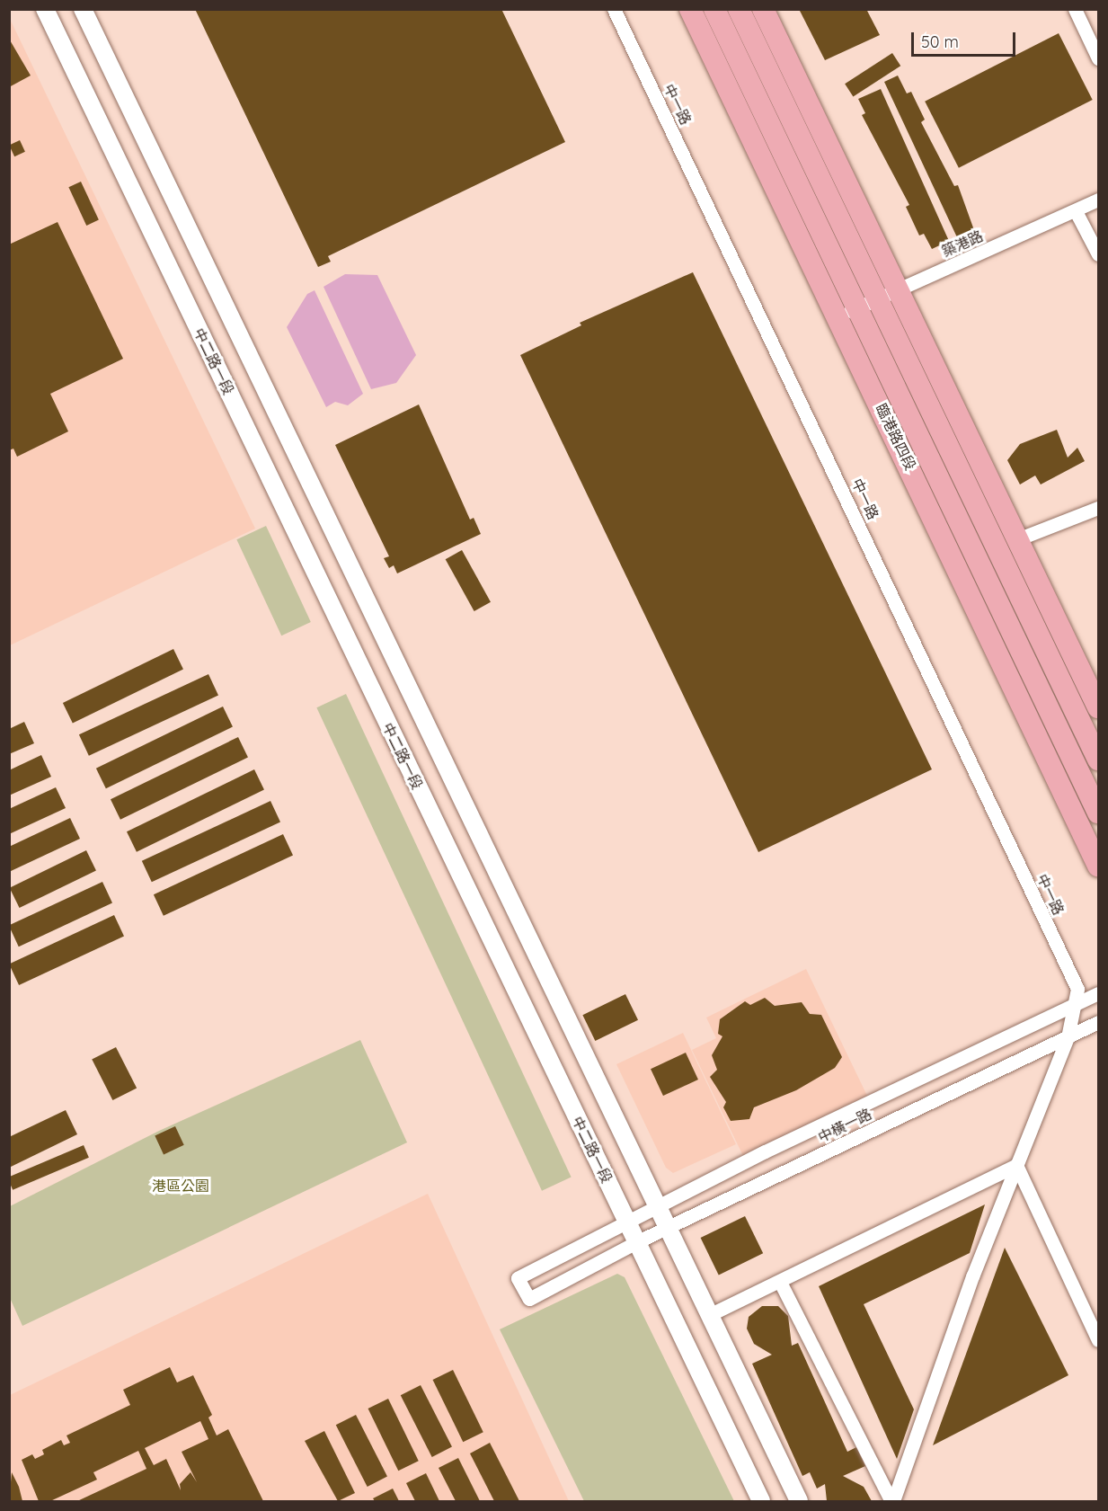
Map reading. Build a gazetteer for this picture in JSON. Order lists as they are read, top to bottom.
{
  "streets": {
    "main road": ["臨港路四段"],
    "street": [
      "中一路",
      "築港路",
      "中二路一段",
      "中橫一路"
    ]
  },
  "crossings": [
    ["中一路", "中橫一路"],
    ["築港路", "臨港路四段"],
    ["中二路一段", "中橫一路"]
  ],
  "parks": ["港區公園"],
  "scale_bar": "50 m"
}
